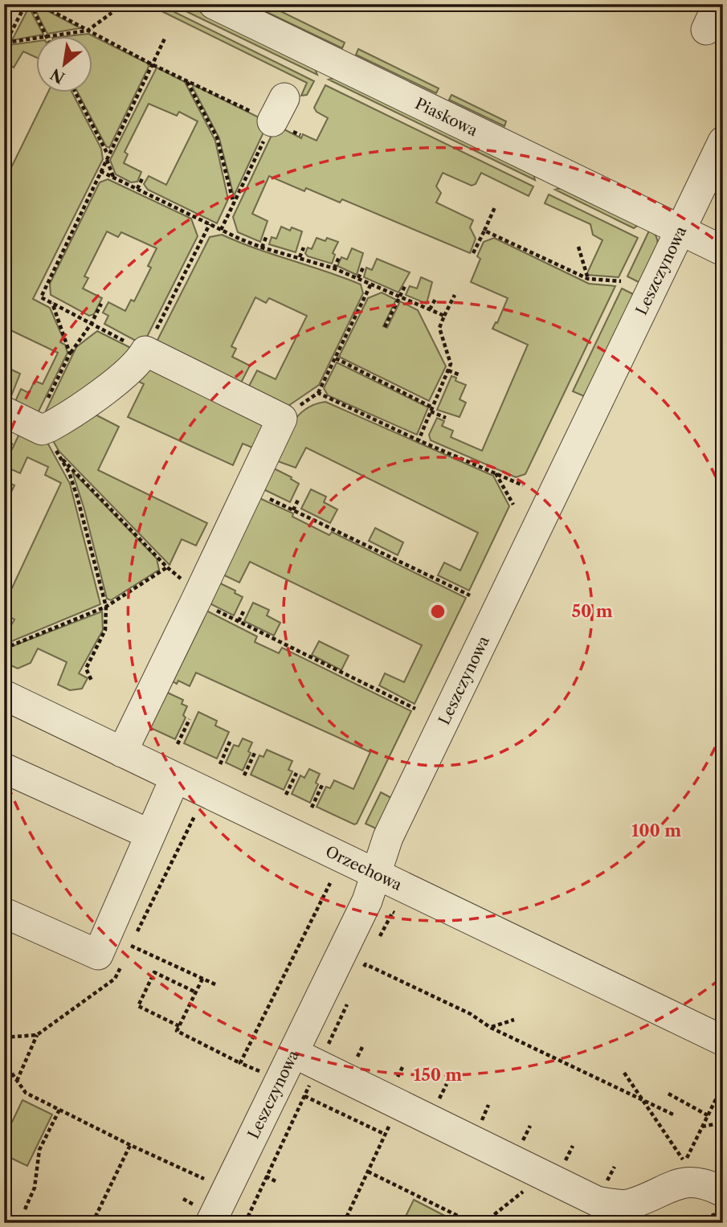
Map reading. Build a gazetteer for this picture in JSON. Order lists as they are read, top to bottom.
{
  "streets": {
    "street": ["Piaskowa", "Leszczynowa", "Orzechowa"]
  },
  "crossings": [
    ["Piaskowa", "Leszczynowa"],
    ["Leszczynowa", "Orzechowa"]
  ],
  "north": "bottom left",
  "rings": ["50 m", "100 m", "150 m"]
}
